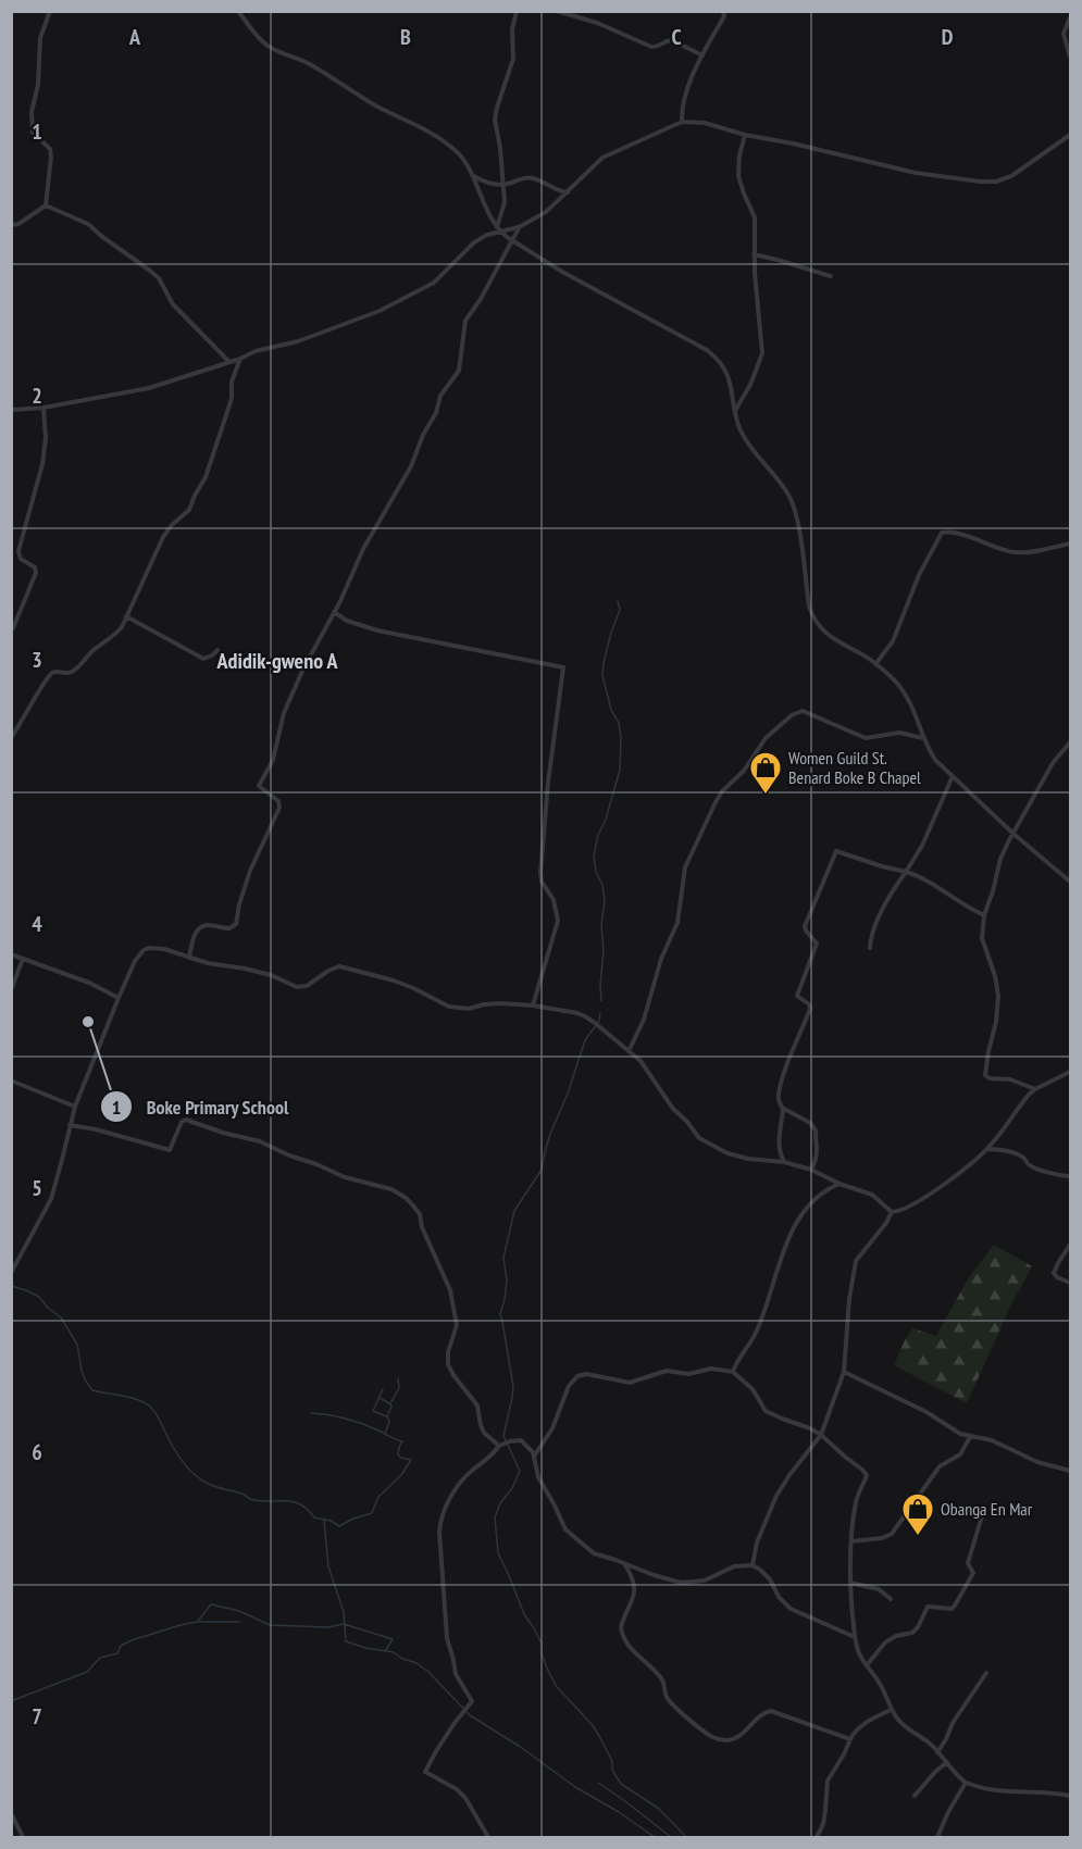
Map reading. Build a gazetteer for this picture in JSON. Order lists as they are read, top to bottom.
{
  "districts": ["Adidik-gweno A"],
  "places": {
    "shop": ["Women Guild St. Benard Boke B Chapel", "Obanga En Mar"],
    "other": ["Boke Primary School"]
  },
  "grid": {
    "columns": [
      "A",
      "B",
      "C",
      "D"
    ],
    "rows": [
      "1",
      "2",
      "3",
      "4",
      "5",
      "6",
      "7"
    ]
  }
}
